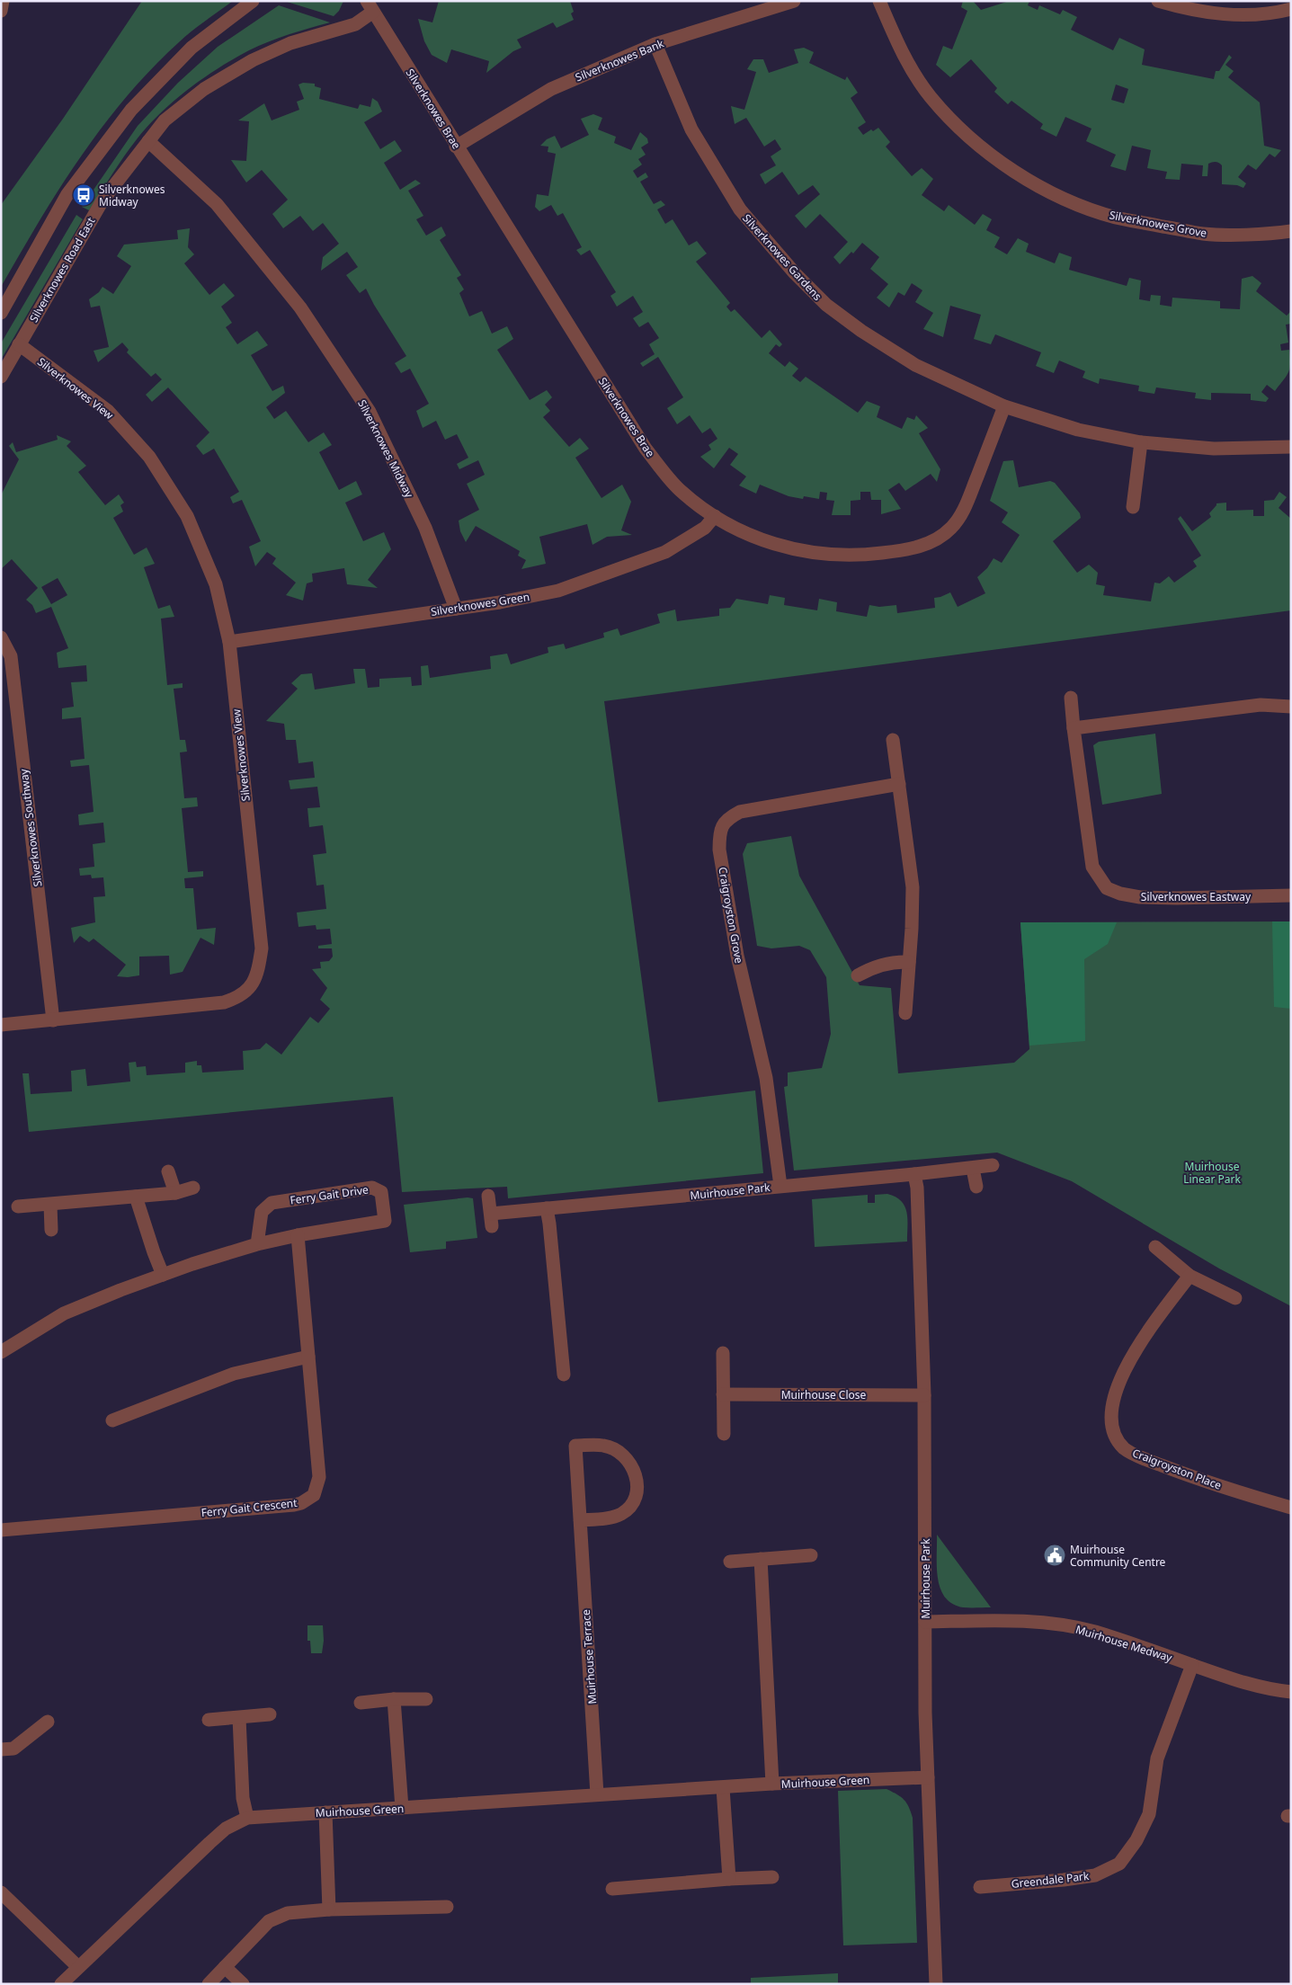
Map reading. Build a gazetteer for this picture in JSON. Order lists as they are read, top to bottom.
{
  "streets": {
    "street": [
      "Silverknowes Bank",
      "Silverknowes Brae",
      "Silverknowes Grove",
      "Silverknowes Gardens",
      "Silverknowes Road East",
      "Silverknowes View",
      "Silverknowes Midway",
      "Silverknowes Green",
      "Silverknowes Southway",
      "Silverknowes Eastway",
      "Craigroyston Grove",
      "Muirhouse Park",
      "Ferry Gait Drive",
      "Muirhouse Close",
      "Craigroyston Place",
      "Ferry Gait Crescent",
      "Muirhouse Medway",
      "Muirhouse Terrace",
      "Muirhouse Green",
      "Greendale Park"
    ]
  },
  "crossings": [
    ["Silverknowes Bank", "Silverknowes Brae"],
    ["Silverknowes Bank", "Silverknowes Gardens"],
    ["Silverknowes Brae", "Silverknowes Gardens"],
    ["Silverknowes Brae", "Silverknowes Road East"],
    ["Silverknowes Brae", "Silverknowes Green"],
    ["Silverknowes Road East", "Silverknowes View"],
    ["Silverknowes Road East", "Silverknowes Midway"],
    ["Silverknowes View", "Silverknowes Green"],
    ["Silverknowes View", "Silverknowes Southway"],
    ["Silverknowes Midway", "Silverknowes Green"],
    ["Craigroyston Grove", "Muirhouse Park"],
    ["Muirhouse Park", "Muirhouse Close"],
    ["Muirhouse Park", "Muirhouse Medway"],
    ["Muirhouse Park", "Muirhouse Green"],
    ["Ferry Gait Drive", "Ferry Gait Crescent"],
    ["Muirhouse Medway", "Greendale Park"],
    ["Muirhouse Terrace", "Muirhouse Green"]
  ],
  "parks": ["Muirhouse Linear Park"],
  "places": {
    "bus stop": ["Silverknowes Midway"],
    "public building": ["Muirhouse Community Centre"]
  }
}
